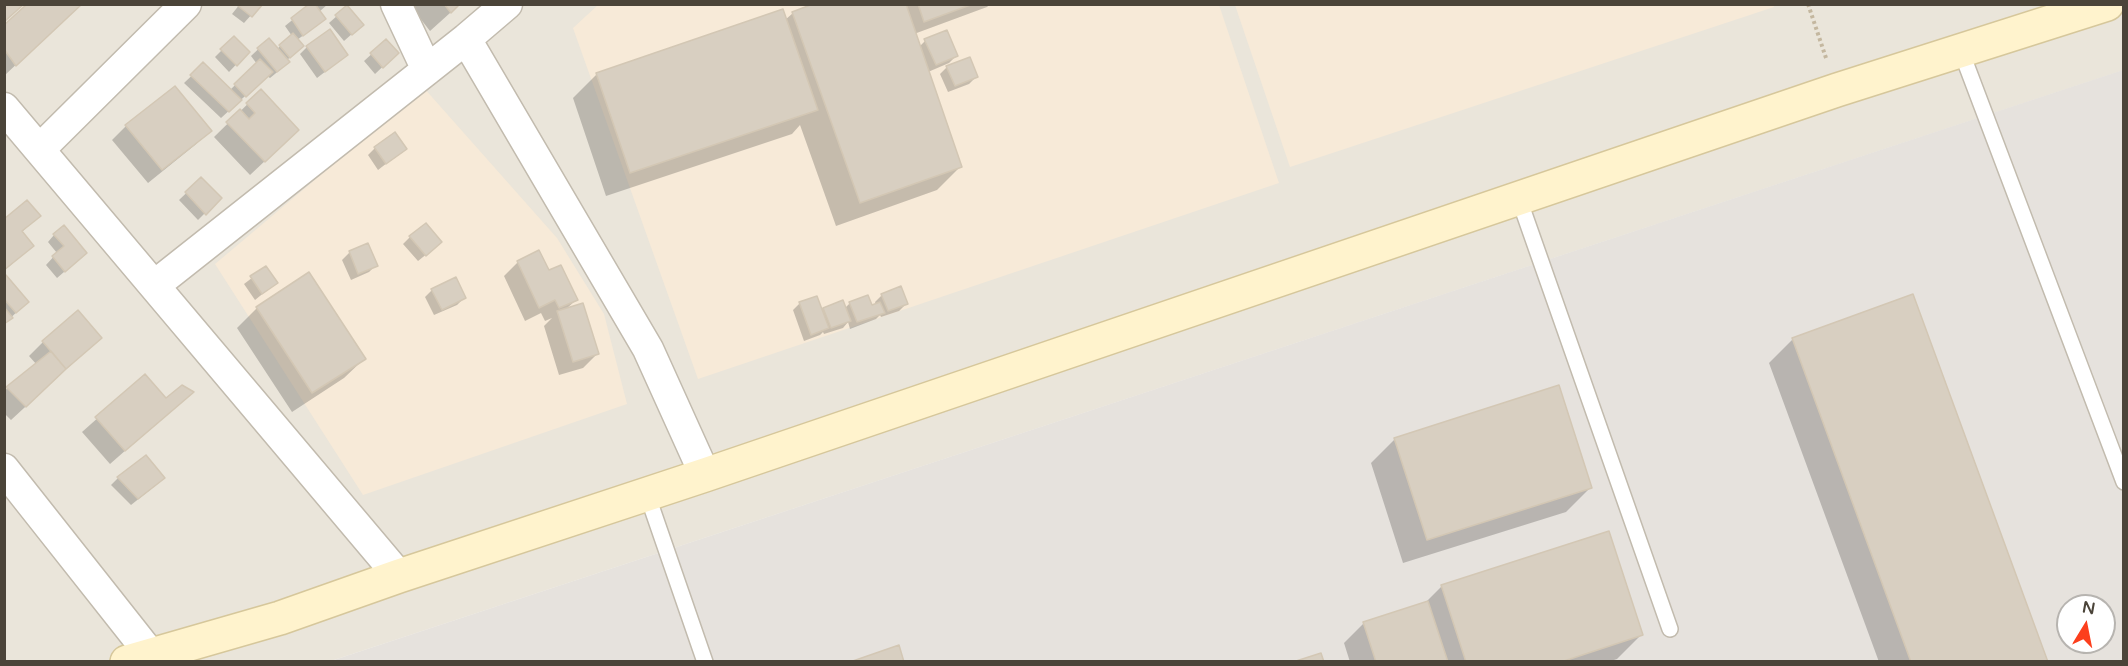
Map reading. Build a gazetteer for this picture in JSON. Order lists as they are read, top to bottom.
{
  "north": "top"
}
